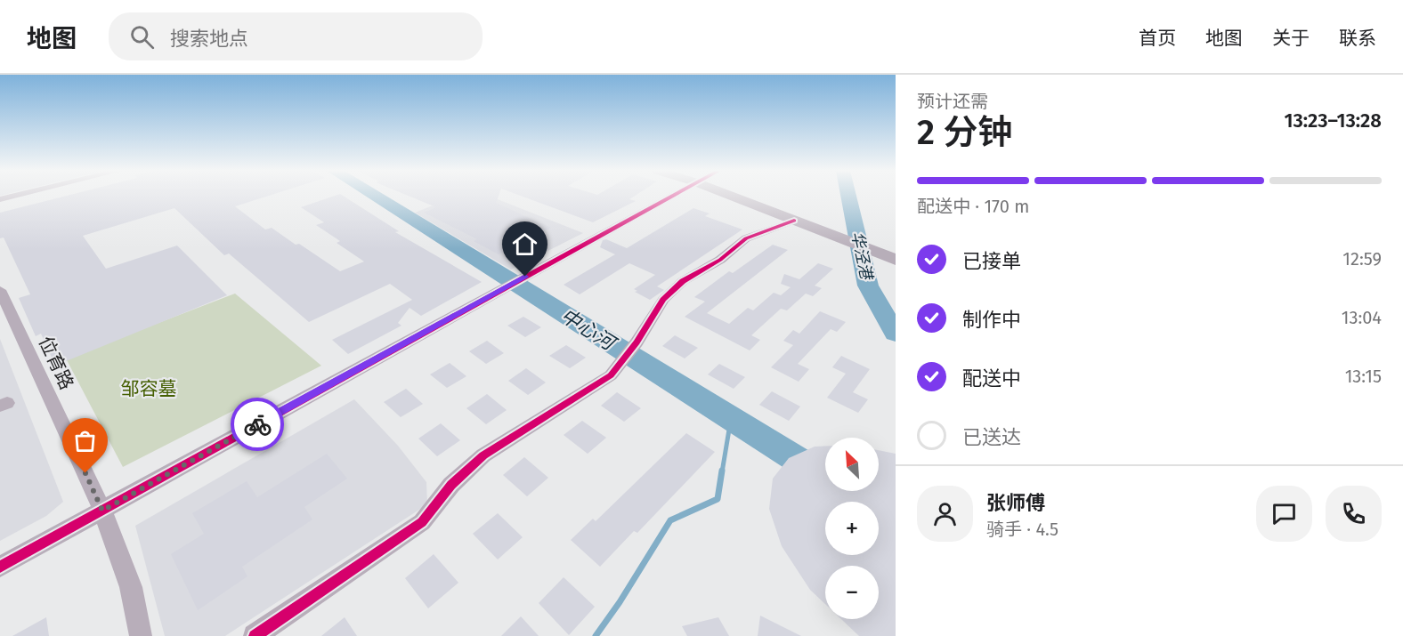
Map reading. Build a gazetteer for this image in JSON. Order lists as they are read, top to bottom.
{
  "streets": {
    "street": ["位育路"]
  },
  "water": ["华泾港", "中心河"],
  "parks": ["邹容墓"],
  "north": "top left",
  "page": {
    "header": "地图",
    "search": "搜索地点",
    "nav": [
      "首页",
      "地图",
      "关于",
      "联系"
    ],
    "heading": ["2 分钟", "预计还需", "13:23–13:28"],
    "panel": ["张师傅", "骑手 · 4.5"],
    "bar": "配送中 · 170 m",
    "list": [
      ["已接单", "12:59"],
      ["制作中", "13:04"],
      ["配送中", "13:15"],
      "已送达"
    ],
    "map_buttons": ["+", "−"]
  }
}
